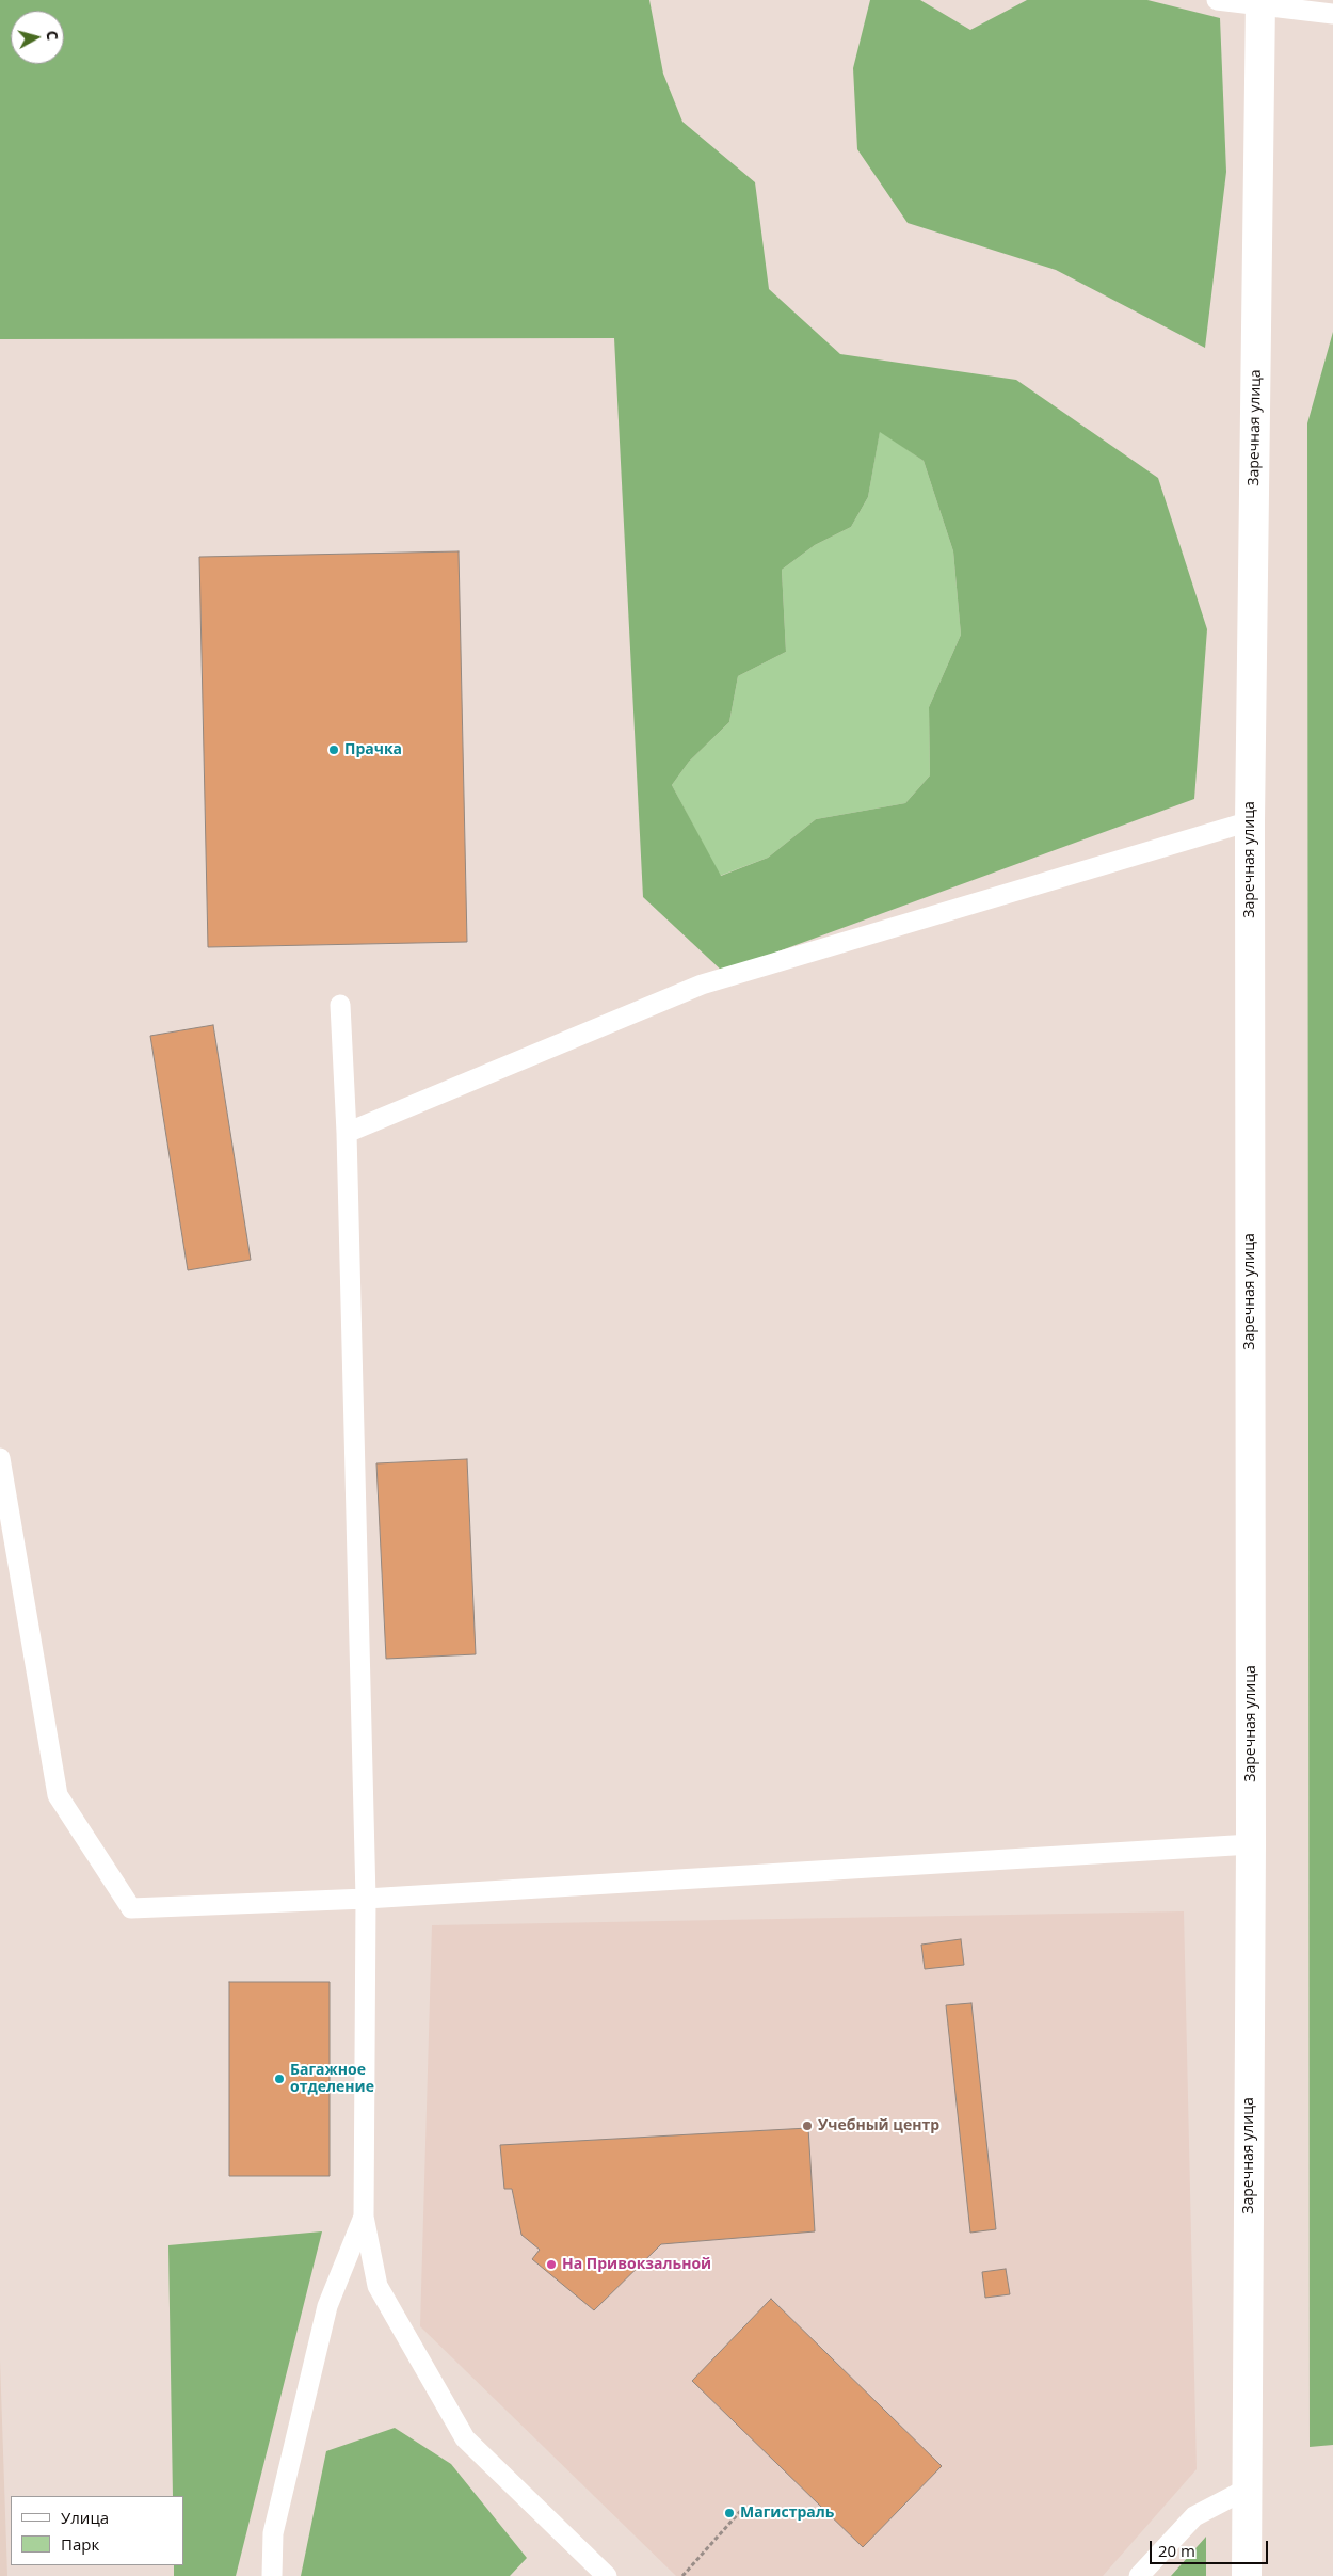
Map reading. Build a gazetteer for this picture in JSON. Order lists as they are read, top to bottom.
{
  "streets": {
    "street": ["Заречная улица"]
  },
  "places": [
    "Прачка",
    "Багажное отделение",
    "Учебный центр",
    "На Привокзальной",
    "Магистраль"
  ],
  "legend": ["Улица", "Парк"],
  "scale_bar": "20 m",
  "north": "right"
}
